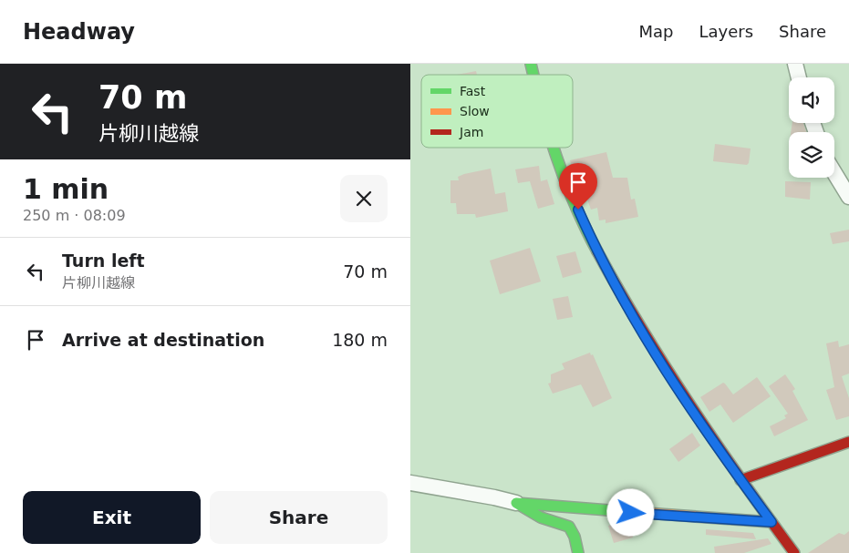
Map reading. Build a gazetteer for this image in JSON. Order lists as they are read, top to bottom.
{
  "legend": ["Fast", "Slow", "Jam"],
  "page": {
    "header": "Headway",
    "nav": ["Map", "Layers", "Share"],
    "turn": ["70 m", "片柳川越線"],
    "heading": ["1 min", "250 m · 08:09"],
    "list": [
      {
        "name": "Turn left",
        "note": "片柳川越線",
        "value": "70 m"
      },
      {
        "name": "Arrive at destination",
        "value": "180 m"
      }
    ],
    "buttons": ["Exit", "Share"]
  }
}
